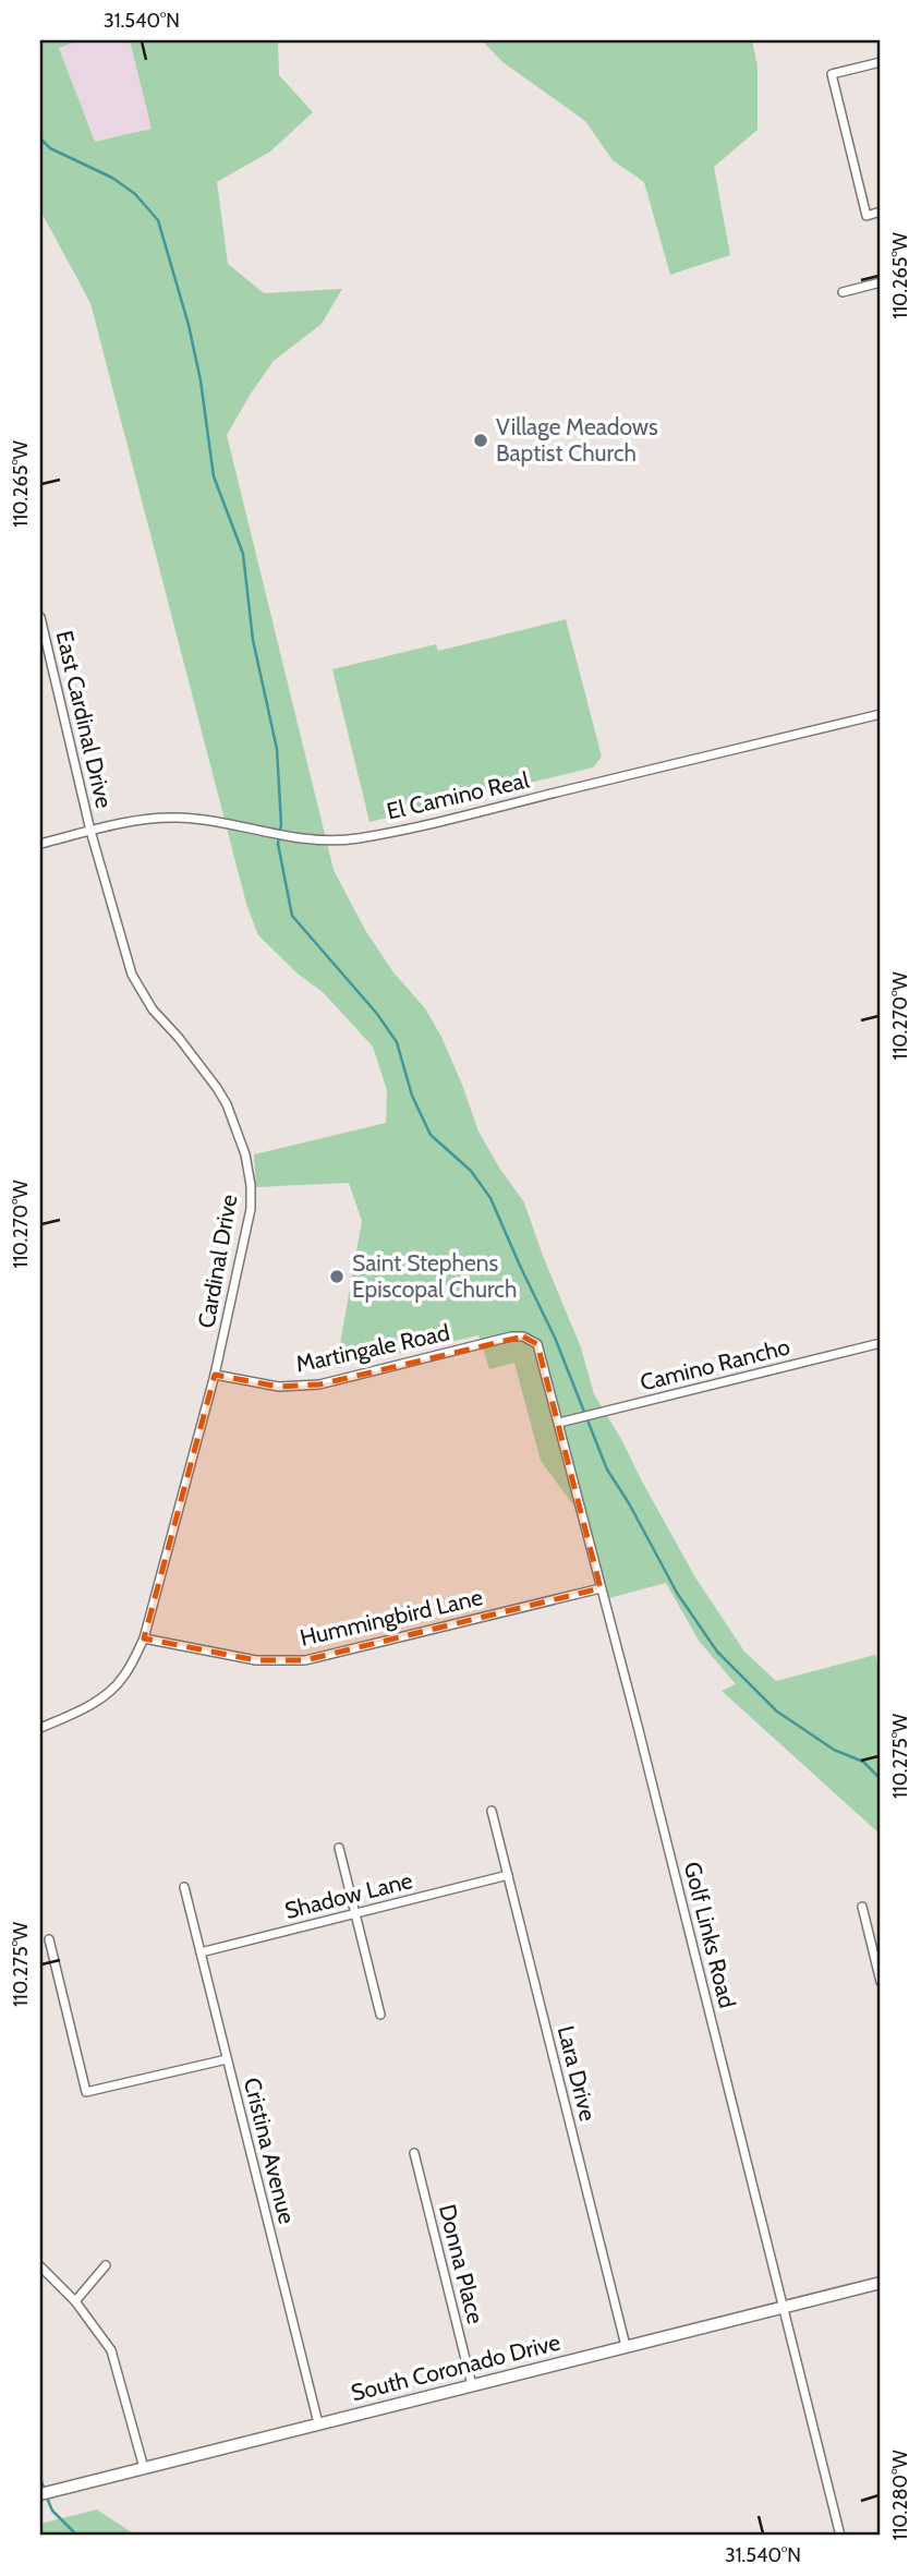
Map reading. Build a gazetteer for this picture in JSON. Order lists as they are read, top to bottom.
{
  "streets": {
    "street": [
      "East Cardinal Drive",
      "El Camino Real",
      "Cardinal Drive",
      "Martingale Road",
      "Camino Rancho",
      "Hummingbird Lane",
      "Shadow Lane",
      "Golf Links Road",
      "Lara Drive",
      "Cristina Avenue",
      "Donna Place",
      "South Coronado Drive"
    ]
  },
  "crossings": [
    ["East Cardinal Drive", "El Camino Real"],
    ["East Cardinal Drive", "Cardinal Drive"],
    ["El Camino Real", "Cardinal Drive"],
    ["Cardinal Drive", "Martingale Road"],
    ["Cardinal Drive", "Hummingbird Lane"],
    ["Martingale Road", "Golf Links Road"],
    ["Camino Rancho", "Golf Links Road"],
    ["Hummingbird Lane", "Golf Links Road"],
    ["Shadow Lane", "Lara Drive"],
    ["Shadow Lane", "Cristina Avenue"],
    ["Golf Links Road", "South Coronado Drive"],
    ["Lara Drive", "South Coronado Drive"],
    ["Cristina Avenue", "South Coronado Drive"],
    ["Donna Place", "South Coronado Drive"]
  ],
  "places": ["Village Meadows Baptist Church", "Saint Stephens Episcopal Church"],
  "coordinates": [
    "31.540°N",
    "110.265°W",
    "110.270°W",
    "110.275°W",
    "110.280°W"
  ]
}
